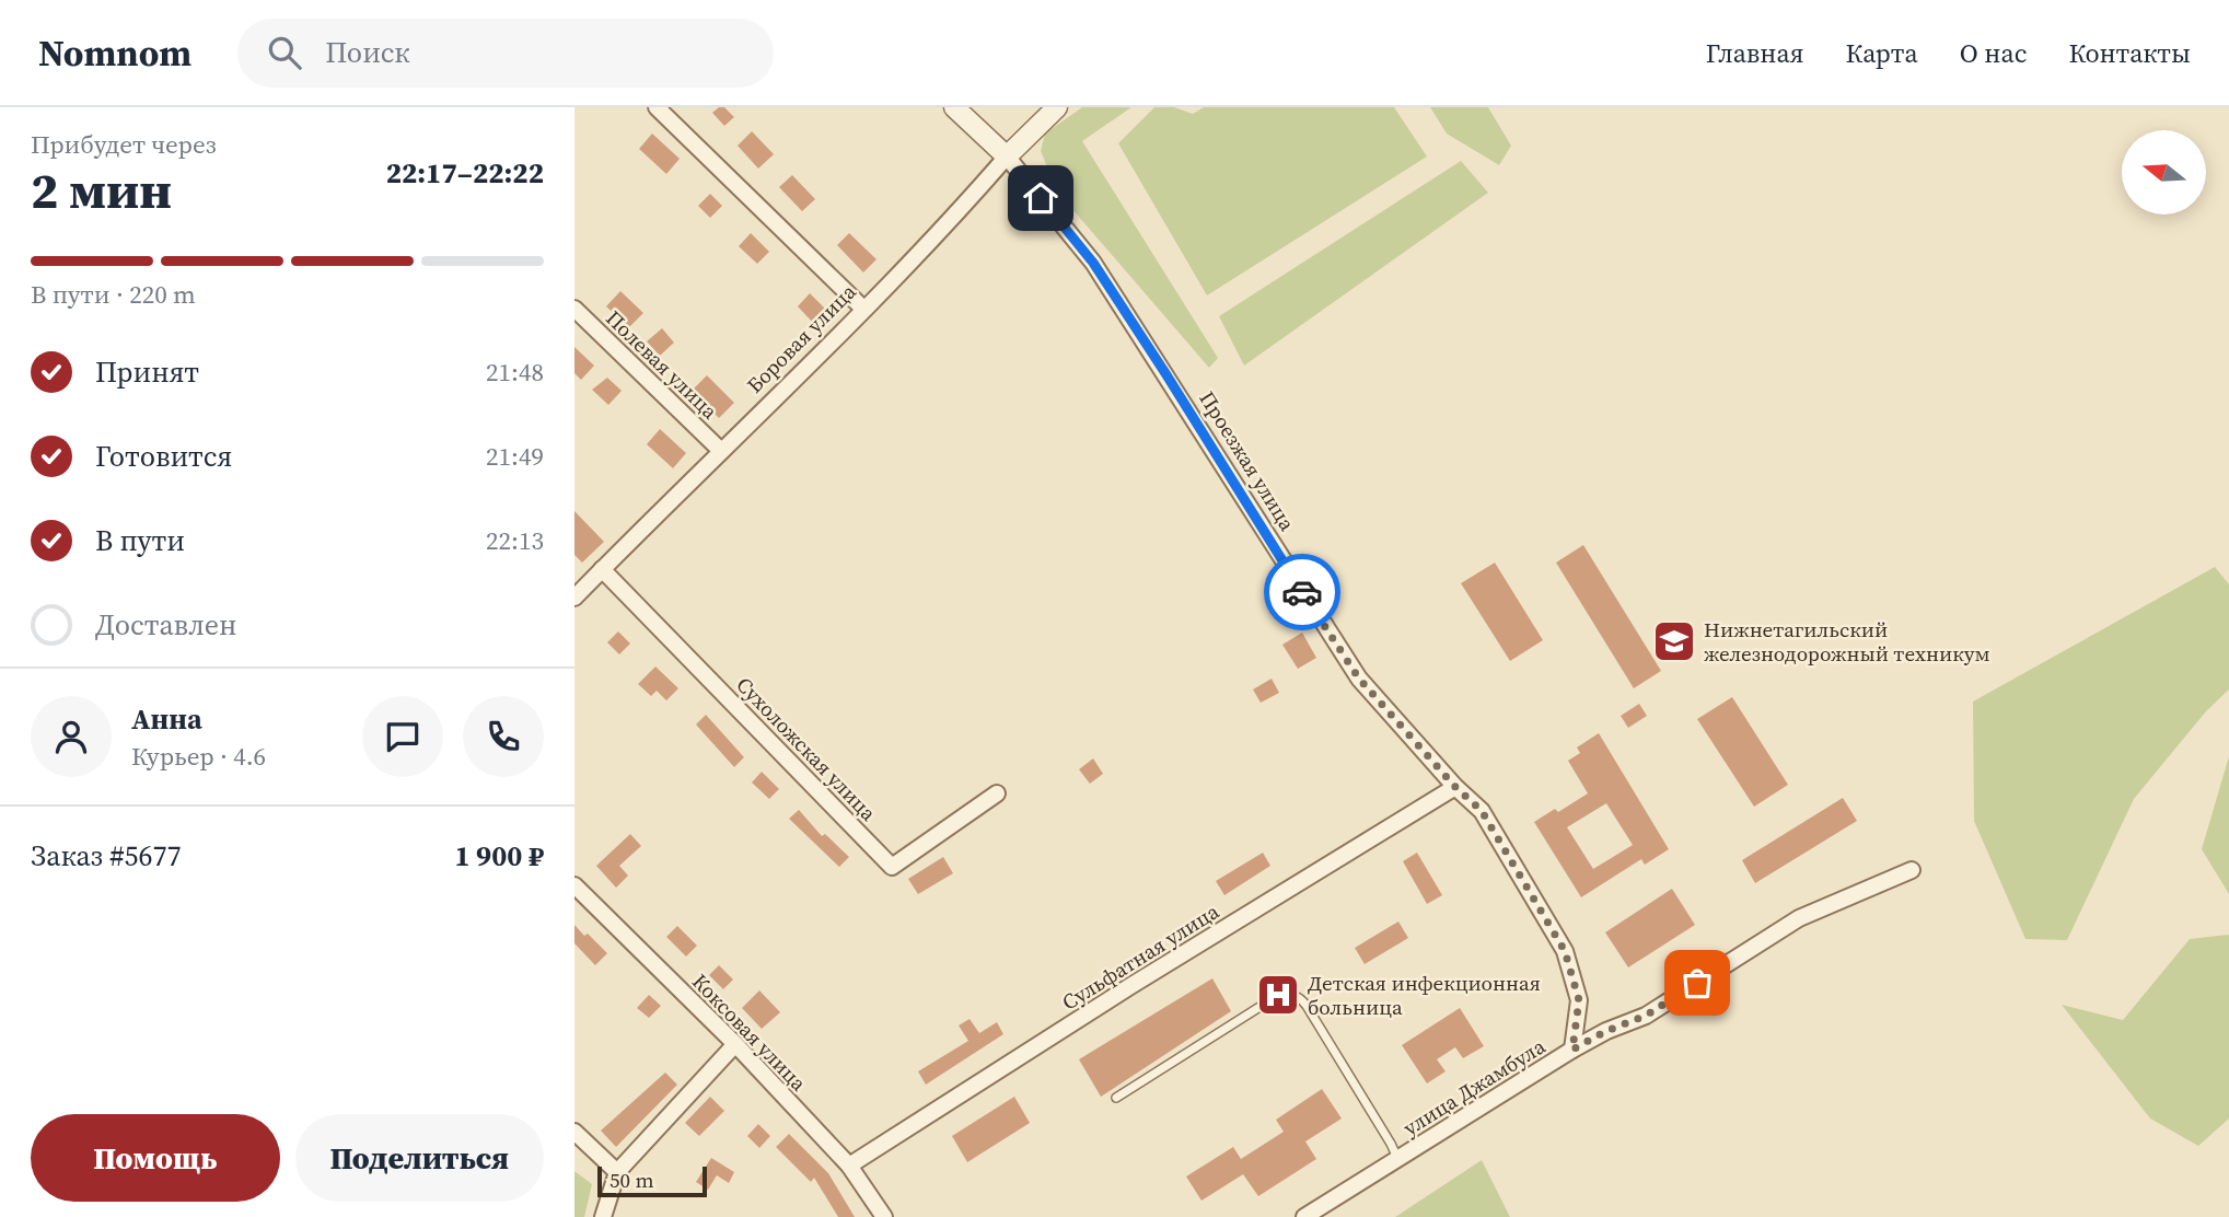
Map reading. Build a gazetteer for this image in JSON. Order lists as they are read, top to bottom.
{
  "streets": {
    "street": [
      "Боровая улица",
      "Полевая улица",
      "Проезжая улица",
      "Сухоложская улица",
      "Сульфатная улица",
      "Коксовая улица",
      "улица Джамбула"
    ]
  },
  "crossings": [
    ["Боровая улица", "Полевая улица"],
    ["Боровая улица", "Проезжая улица"],
    ["Боровая улица", "Сухоложская улица"],
    ["Проезжая улица", "Сульфатная улица"],
    ["Проезжая улица", "улица Джамбула"],
    ["Сульфатная улица", "Коксовая улица"]
  ],
  "places": {
    "school or university": ["Нижнетагильский железнодорожный техникум"],
    "hospital": ["Детская инфекционная больница"]
  },
  "scale_bar": "50 m",
  "north": "left",
  "page": {
    "header": "Nomnom",
    "search": "Поиск",
    "nav": [
      "Главная",
      "Карта",
      "О нас",
      "Контакты"
    ],
    "heading": ["2 мин", "Прибудет через", "22:17–22:22"],
    "panel": [
      "Анна",
      "Курьер · 4.6",
      "Заказ #5677",
      "1 900 ₽"
    ],
    "bar": "В пути · 220 m",
    "list": [
      ["Принят", "21:48"],
      ["Готовится", "21:49"],
      ["В пути", "22:13"],
      "Доставлен"
    ],
    "buttons": ["Помощь", "Поделиться"],
    "scale": "50 m"
  }
}
